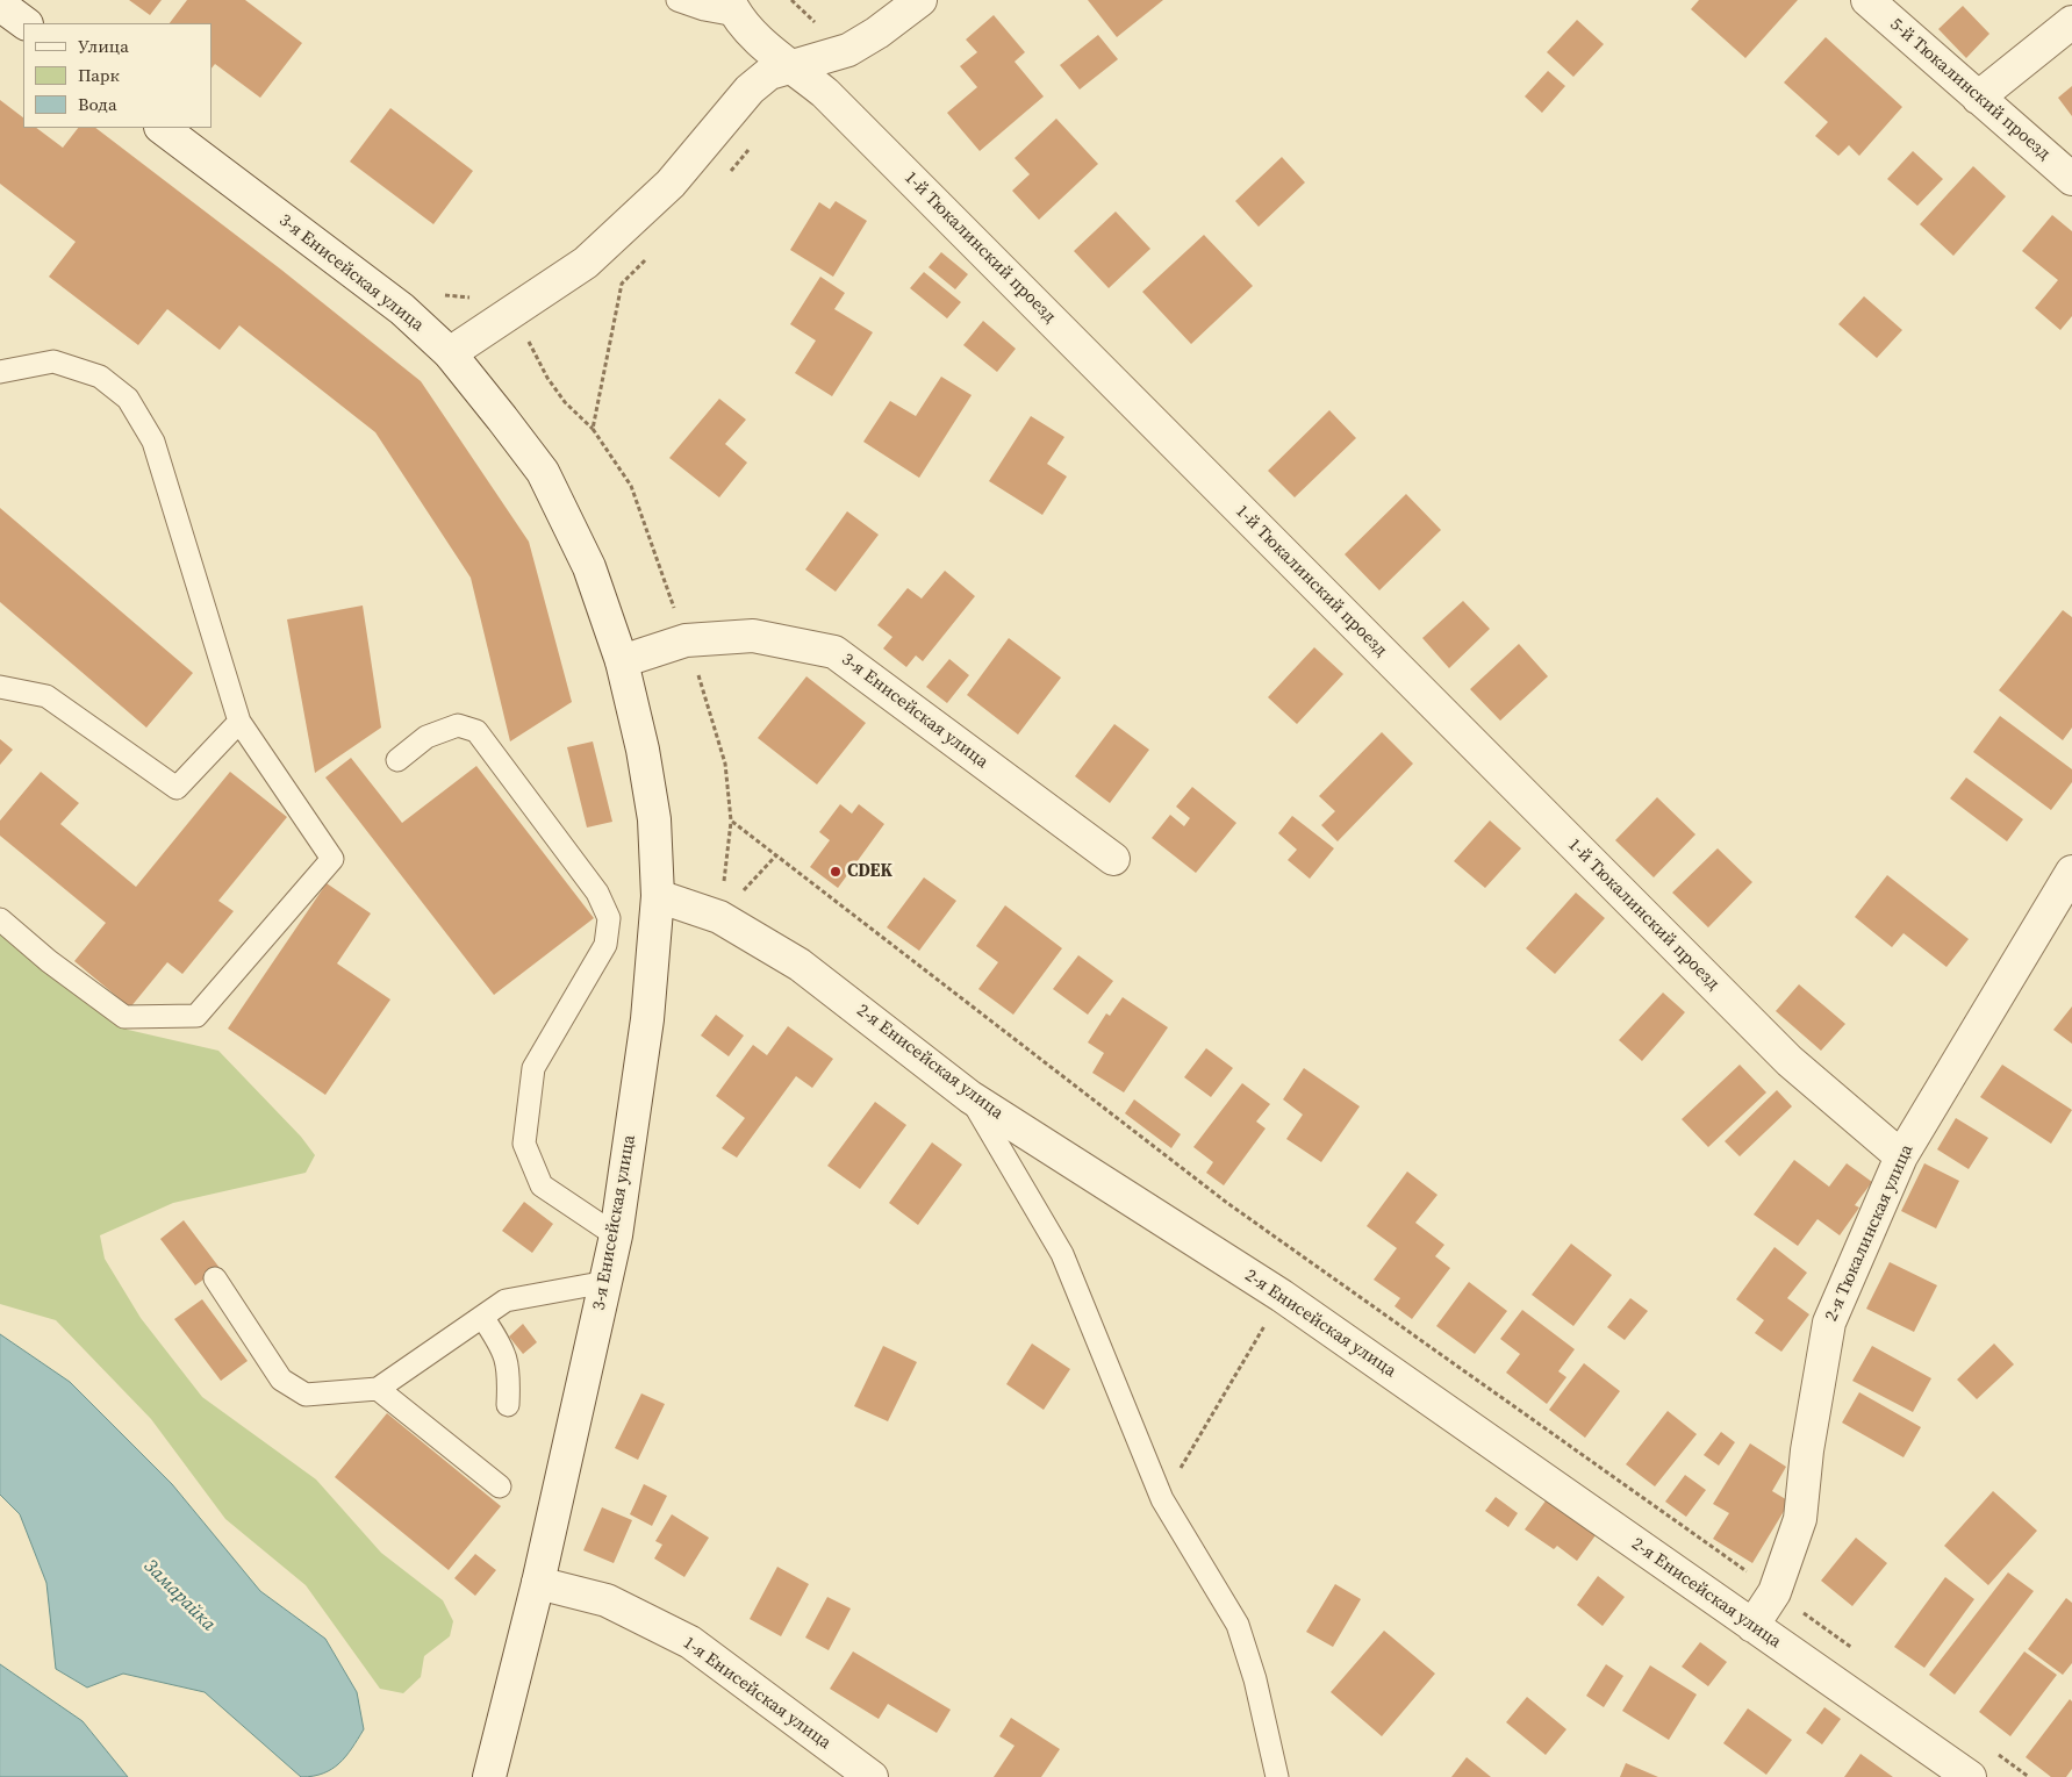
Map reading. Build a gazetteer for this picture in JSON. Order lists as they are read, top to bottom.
{
  "streets": {
    "street": [
      "5-й Тюкалинский проезд",
      "1-й Тюкалинский проезд",
      "3-я Енисейская улица",
      "2-я Енисейская улица",
      "2-я Тюкалинская улица",
      "1-я Енисейская улица"
    ]
  },
  "crossings": [
    ["1-й Тюкалинский проезд", "2-я Тюкалинская улица"],
    ["3-я Енисейская улица", "2-я Енисейская улица"],
    ["3-я Енисейская улица", "1-я Енисейская улица"],
    ["2-я Енисейская улица", "2-я Тюкалинская улица"]
  ],
  "water": ["Замарайка"],
  "places": ["CDEK"],
  "legend": ["Улица", "Парк", "Вода"]
}
